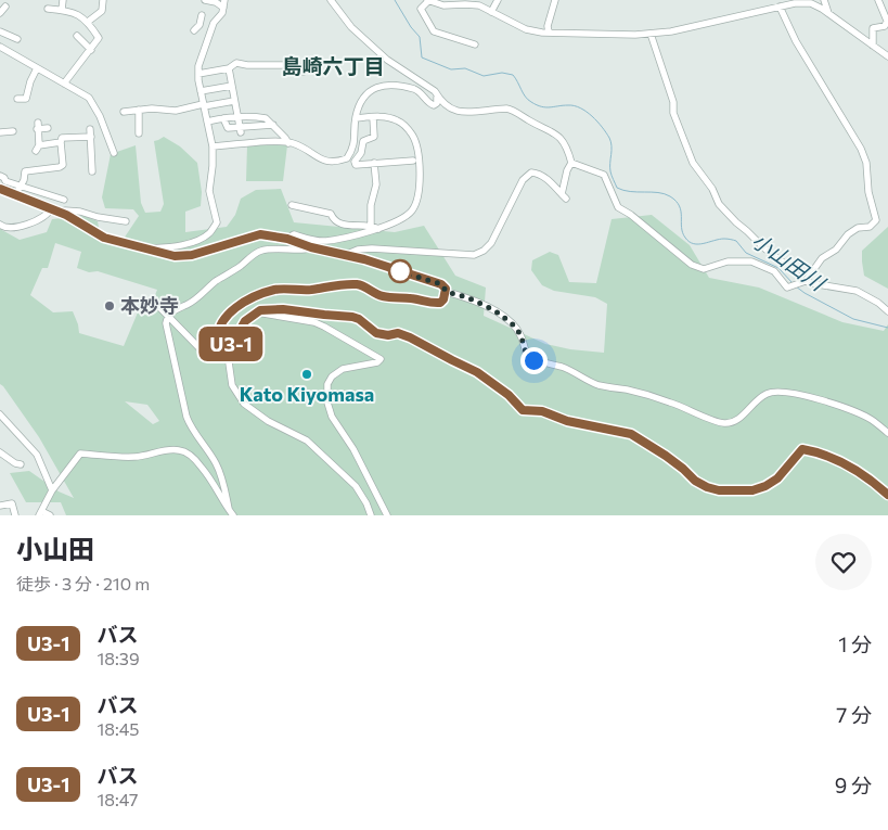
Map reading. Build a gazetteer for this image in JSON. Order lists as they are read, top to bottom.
{
  "districts": ["島崎六丁目"],
  "water": ["小山田川"],
  "places": ["本妙寺", "Kato Kiyomasa"],
  "lines": ["bus line U3-1"],
  "page": {
    "on_map": "U3-1",
    "heading": ["小山田", "徒歩 · 3 分 · 210 m"],
    "list": [
      {
        "mark": "U3-1",
        "name": "バス",
        "note": "18:39",
        "value": "1 分"
      },
      {
        "mark": "U3-1",
        "name": "バス",
        "note": "18:45",
        "value": "7 分"
      },
      {
        "mark": "U3-1",
        "name": "バス",
        "note": "18:47",
        "value": "9 分"
      }
    ]
  }
}
